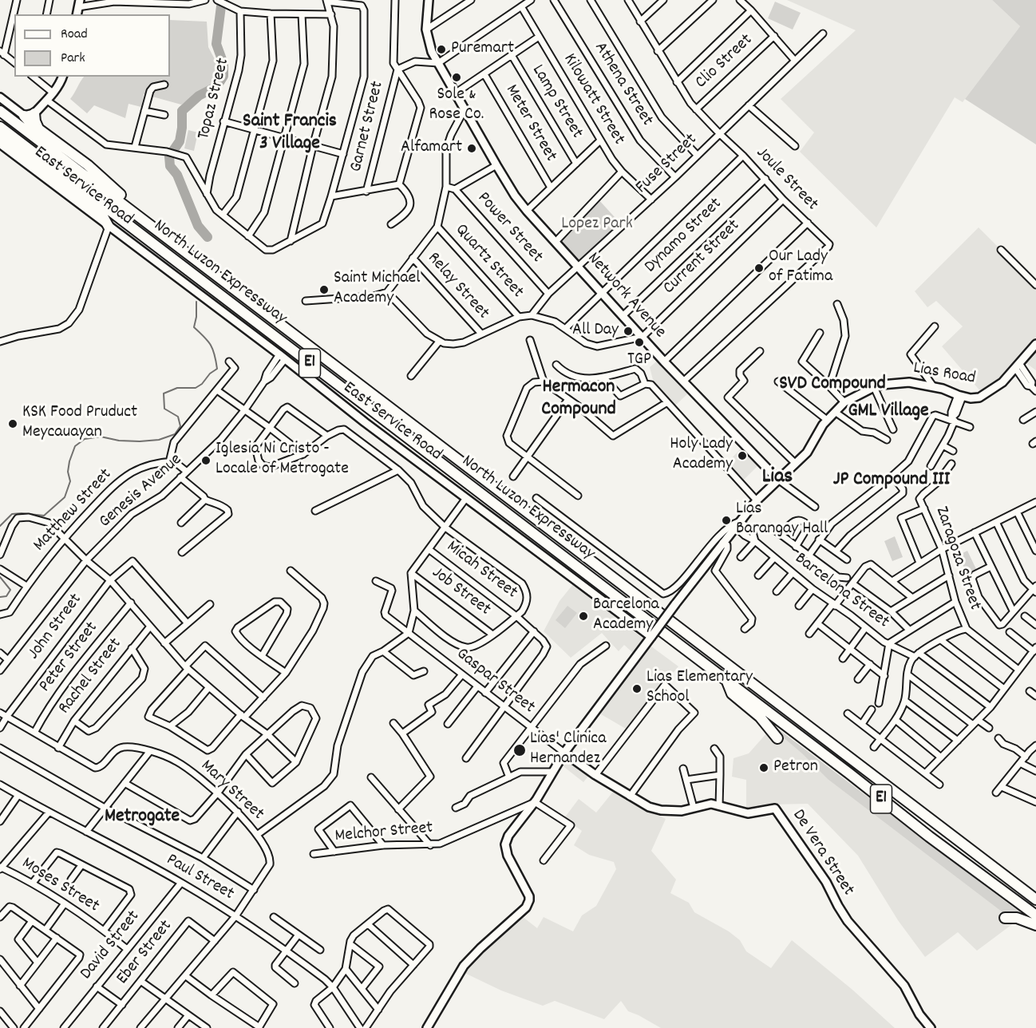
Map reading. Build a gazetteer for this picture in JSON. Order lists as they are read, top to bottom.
{
  "streets": {
    "highway": ["North Luzon Expressway", "E1"],
    "main road": [
      "East Service Road",
      "Network Avenue",
      "Lias Road",
      "De Vera Street"
    ],
    "street": [
      "Clio Street",
      "Athena Street",
      "Topaz Street",
      "Kilowatt Street",
      "Lamp Street",
      "Meter Street",
      "Garnet Street",
      "Fuse Street",
      "Joule Street",
      "Power Street",
      "Dynamo Street",
      "Current Street",
      "Quartz Street",
      "Relay Street",
      "Genesis Avenue",
      "Matthew Street",
      "Zaragoza Street",
      "Micah Street",
      "Barcelona Street",
      "Job Street",
      "John Street",
      "Peter Street",
      "Rachel Street",
      "Gaspar Street",
      "Mary Street",
      "Melchor Street",
      "Paul Street",
      "Moses Street",
      "David Street",
      "Eber Street"
    ]
  },
  "crossings": [
    ["Clio Street", "Joule Street"],
    ["Athena Street", "Fuse Street"],
    ["Kilowatt Street", "Fuse Street"],
    ["Garnet Street", "Network Avenue"],
    ["Fuse Street", "Joule Street"],
    ["Fuse Street", "Power Street"],
    ["Fuse Street", "Network Avenue"],
    ["Joule Street", "Dynamo Street"],
    ["Joule Street", "Current Street"],
    ["Joule Street", "Network Avenue"],
    ["East Service Road", "Lias Road"],
    ["East Service Road", "Genesis Avenue"],
    ["Dynamo Street", "Network Avenue"],
    ["Current Street", "Network Avenue"],
    ["Network Avenue", "Lias Road"],
    ["Lias Road", "Barcelona Street"],
    ["Lias Road", "Gaspar Street"],
    ["Lias Road", "Melchor Street"],
    ["Lias Road", "De Vera Street"],
    ["Micah Street", "Gaspar Street"],
    ["John Street", "Mary Street"],
    ["Peter Street", "Mary Street"],
    ["Rachel Street", "Mary Street"],
    ["Gaspar Street", "De Vera Street"],
    ["Mary Street", "Paul Street"],
    ["Mary Street", "Eber Street"],
    ["Paul Street", "David Street"],
    ["Moses Street", "David Street"]
  ],
  "districts": [
    "Saint Francis 3 Village",
    "SVD Compound",
    "Hermacon Compound",
    "GML Village",
    "Lias",
    "JP Compound III",
    "Metrogate"
  ],
  "parks": ["Lopez Park"],
  "places": [
    "Puremart",
    "Sole & Rose Co.",
    "Alfamart",
    "Our Lady of Fatima",
    "Saint Michael Academy",
    "All Day",
    "TGP",
    "KSK Food Pruduct Meycauayan",
    "Holy Lady Academy",
    "Iglesia Ni Cristo - Locale of Metrogate",
    "Lias Barangay Hall",
    "Barcelona Academy",
    "Lias Elementary School",
    "Lias' Clinica Hernandez",
    "Petron"
  ],
  "legend": ["Road", "Park"]
}
